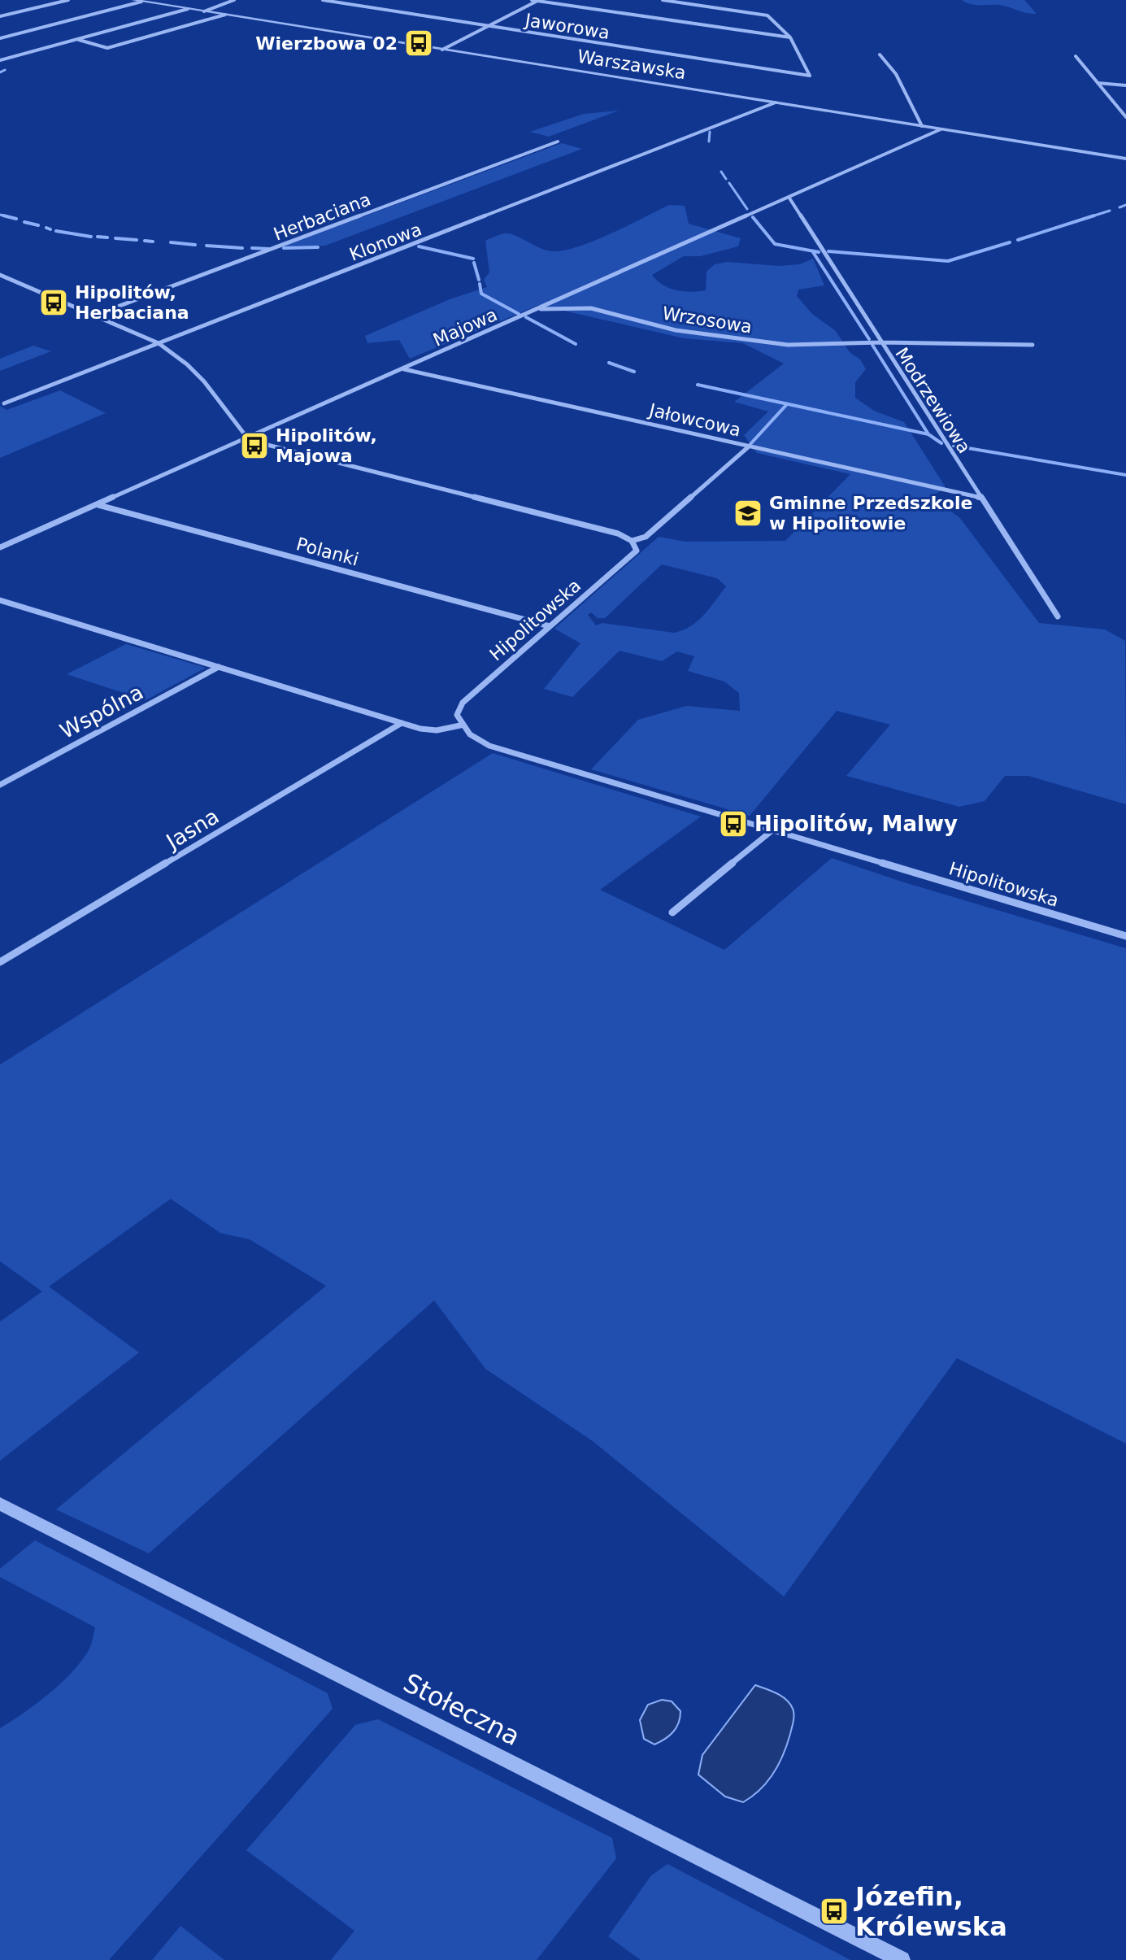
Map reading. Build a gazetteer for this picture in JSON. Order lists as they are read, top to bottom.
{
  "streets": {
    "street": [
      "Jaworowa",
      "Warszawska",
      "Herbaciana",
      "Klonowa",
      "Wrzosowa",
      "Majowa",
      "Modrzewiowa",
      "Jałowcowa",
      "Polanki",
      "Hipolitowska",
      "Wspólna",
      "Jasna",
      "Stołeczna"
    ]
  },
  "crossings": [
    ["Warszawska", "Klonowa"],
    ["Warszawska", "Majowa"],
    ["Wrzosowa", "Majowa"],
    ["Wrzosowa", "Modrzewiowa"],
    ["Majowa", "Modrzewiowa"],
    ["Majowa", "Jałowcowa"],
    ["Majowa", "Polanki"],
    ["Modrzewiowa", "Jałowcowa"],
    ["Polanki", "Hipolitowska"]
  ],
  "places": {
    "bus stop": [
      "Wierzbowa 02",
      "Hipolitów, Herbaciana",
      "Hipolitów, Majowa",
      "Hipolitów, Malwy",
      "Józefin, Królewska"
    ],
    "school or university": ["Gminne Przedszkole w Hipolitowie"]
  }
}
